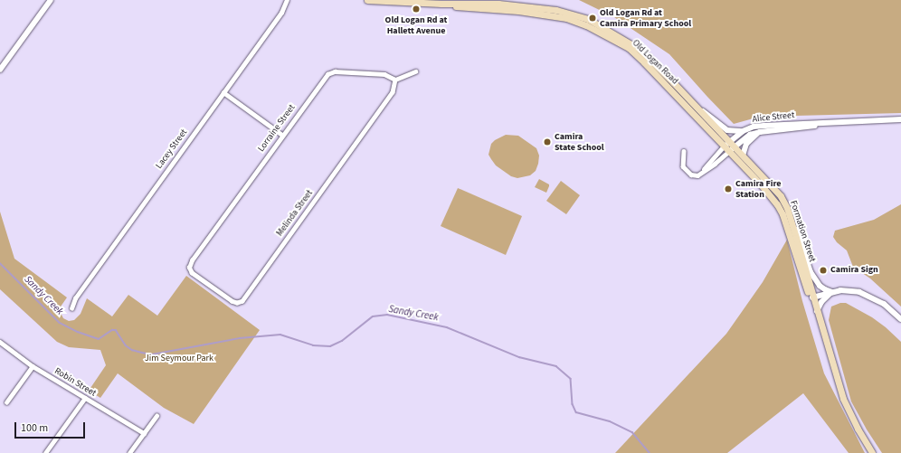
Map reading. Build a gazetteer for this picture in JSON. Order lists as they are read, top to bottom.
{
  "streets": {
    "main road": ["Old Logan Road", "Formation Street"],
    "street": [
      "Alice Street",
      "Lorraine Street",
      "Lacey Street",
      "Melinda Street",
      "Robin Street"
    ]
  },
  "crossings": [
    ["Old Logan Road", "Alice Street"],
    ["Old Logan Road", "Formation Street"],
    ["Alice Street", "Formation Street"],
    ["Lorraine Street", "Melinda Street"]
  ],
  "water": ["Sandy Creek"],
  "parks": ["Jim Seymour Park"],
  "places": [
    "Old Logan Rd at Hallett Avenue",
    "Old Logan Rd at Camira Primary School",
    "Camira State School",
    "Camira Fire Station",
    "Camira Sign"
  ],
  "scale_bar": "100 m"
}
